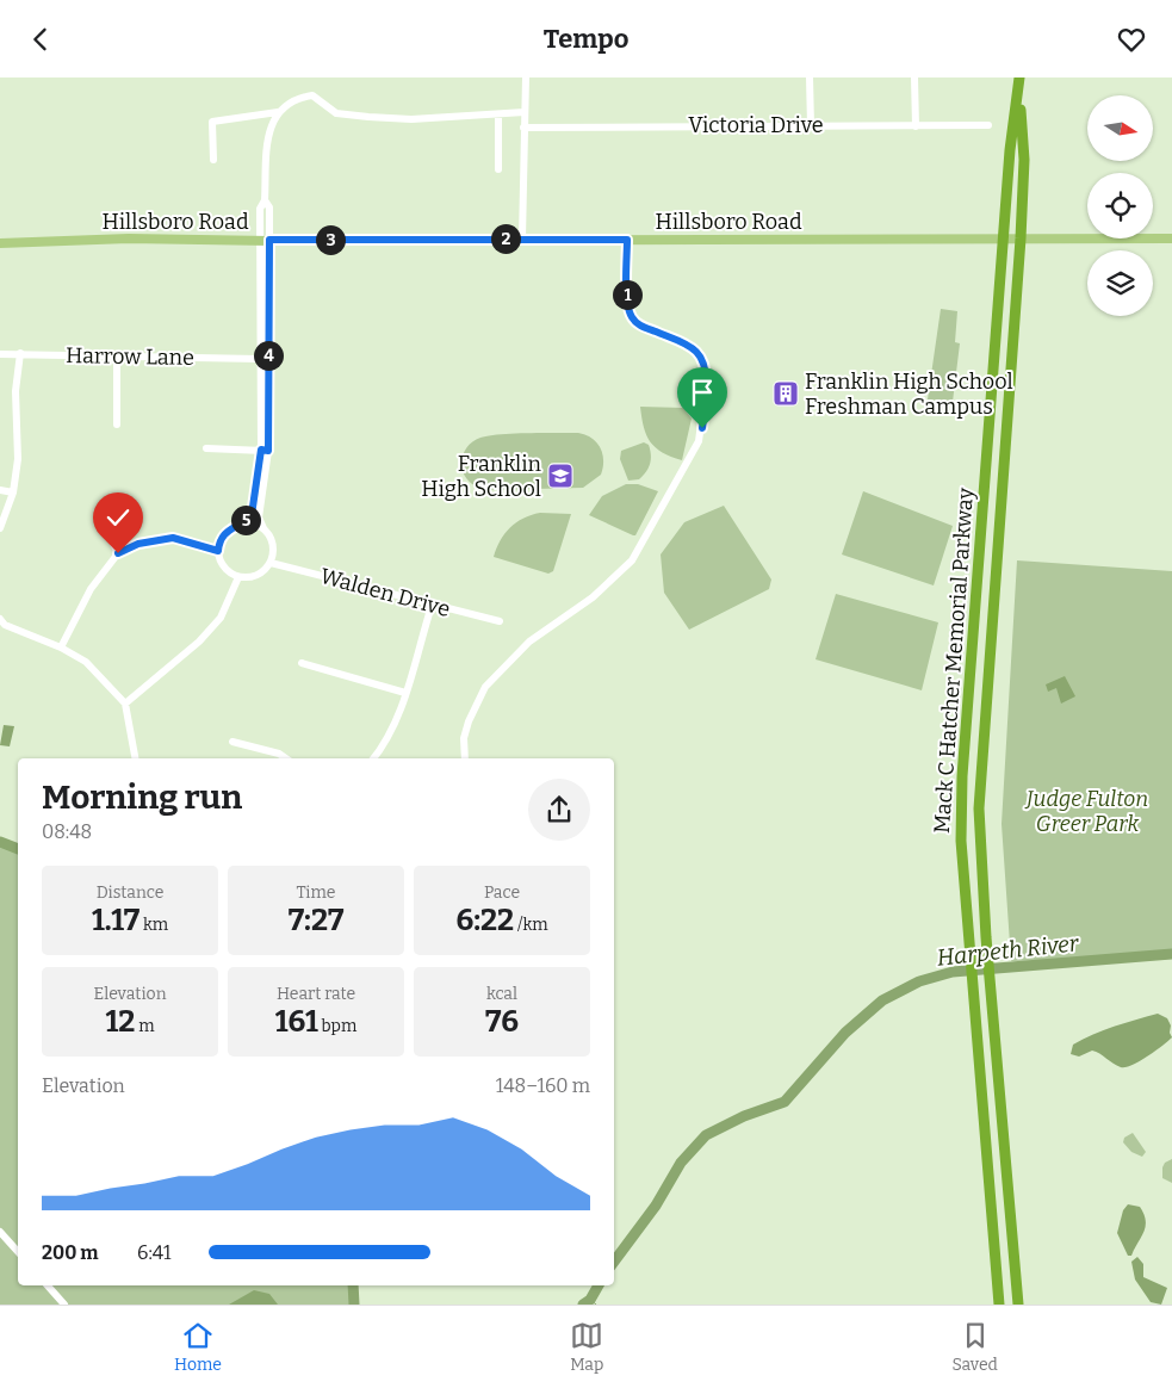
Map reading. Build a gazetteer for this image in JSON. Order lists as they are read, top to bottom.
{
  "streets": {
    "highway": ["Mack C Hatcher Memorial Parkway"],
    "main road": ["Hillsboro Road"],
    "street": ["Victoria Drive", "Harrow Lane", "Walden Drive"]
  },
  "crossings": [
    ["Hillsboro Road", "Mack C Hatcher Memorial Parkway"]
  ],
  "water": ["Harpeth River"],
  "parks": ["Judge Fulton Greer Park"],
  "places": {
    "building": ["Franklin High School Freshman Campus"],
    "school or university": ["Franklin High School"]
  },
  "north": "right",
  "page": {
    "header": "Tempo",
    "pins": [
      "2",
      "3",
      "1",
      "4",
      "5"
    ],
    "heading": ["Morning run", "08:48"],
    "stats": [
      ["Distance", "1.17 km"],
      ["Time", "7:27"],
      ["Pace", "6:22 /km"],
      ["Elevation", "12 m"],
      ["Heart rate", "161 bpm"],
      ["kcal", "76"]
    ],
    "chart": ["Elevation", "148–160 m"],
    "list": [
      {
        "name": "200 m",
        "note": "6:41"
      }
    ],
    "tabs": ["Home", "Map", "Saved"]
  }
}
